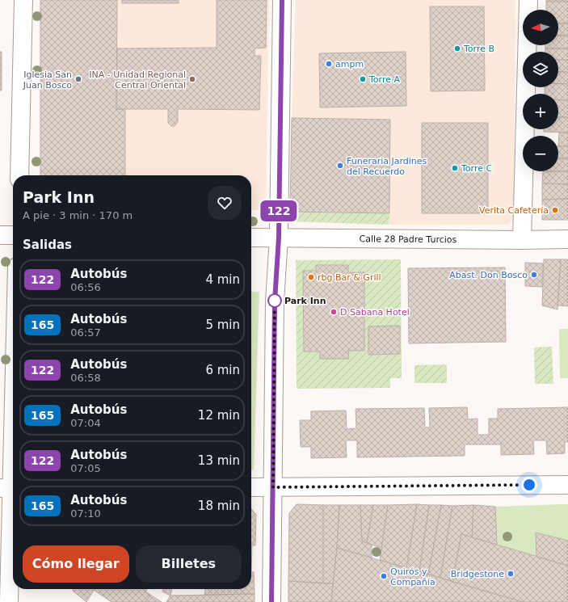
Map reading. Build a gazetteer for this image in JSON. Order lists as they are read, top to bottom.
{
  "streets": {
    "street": ["Calle 28 Padre Turcios"]
  },
  "places": [
    "Torre B",
    "ampm",
    "Iglesia San Juan Bosco",
    "INA - Unidad Regional Central Oriental",
    "Torre A",
    "Funeraria Jardines del Recuerdo",
    "Torre C",
    "Verita Cafetería",
    "Abast. Don Bosco",
    "rbg Bar & Grill",
    "Park Inn",
    "D Sabana Hotel",
    "Bridgestone",
    "Quirós y Compañía"
  ],
  "lines": ["bus line 122"],
  "north": "left",
  "page": {
    "on_map": "122",
    "map_buttons": ["+", "−"],
    "heading": [
      ["Park Inn", "A pie · 3 min · 170 m"],
      "Salidas"
    ],
    "list": [
      {
        "mark": "122",
        "name": "Autobús",
        "note": "06:56",
        "value": "4 min"
      },
      {
        "mark": "165",
        "name": "Autobús",
        "note": "06:57",
        "value": "5 min"
      },
      {
        "mark": "122",
        "name": "Autobús",
        "note": "06:58",
        "value": "6 min"
      },
      {
        "mark": "165",
        "name": "Autobús",
        "note": "07:04",
        "value": "12 min"
      },
      {
        "mark": "122",
        "name": "Autobús",
        "note": "07:05",
        "value": "13 min"
      },
      {
        "mark": "165",
        "name": "Autobús",
        "note": "07:10",
        "value": "18 min"
      }
    ],
    "buttons": ["Cómo llegar", "Billetes"]
  }
}
